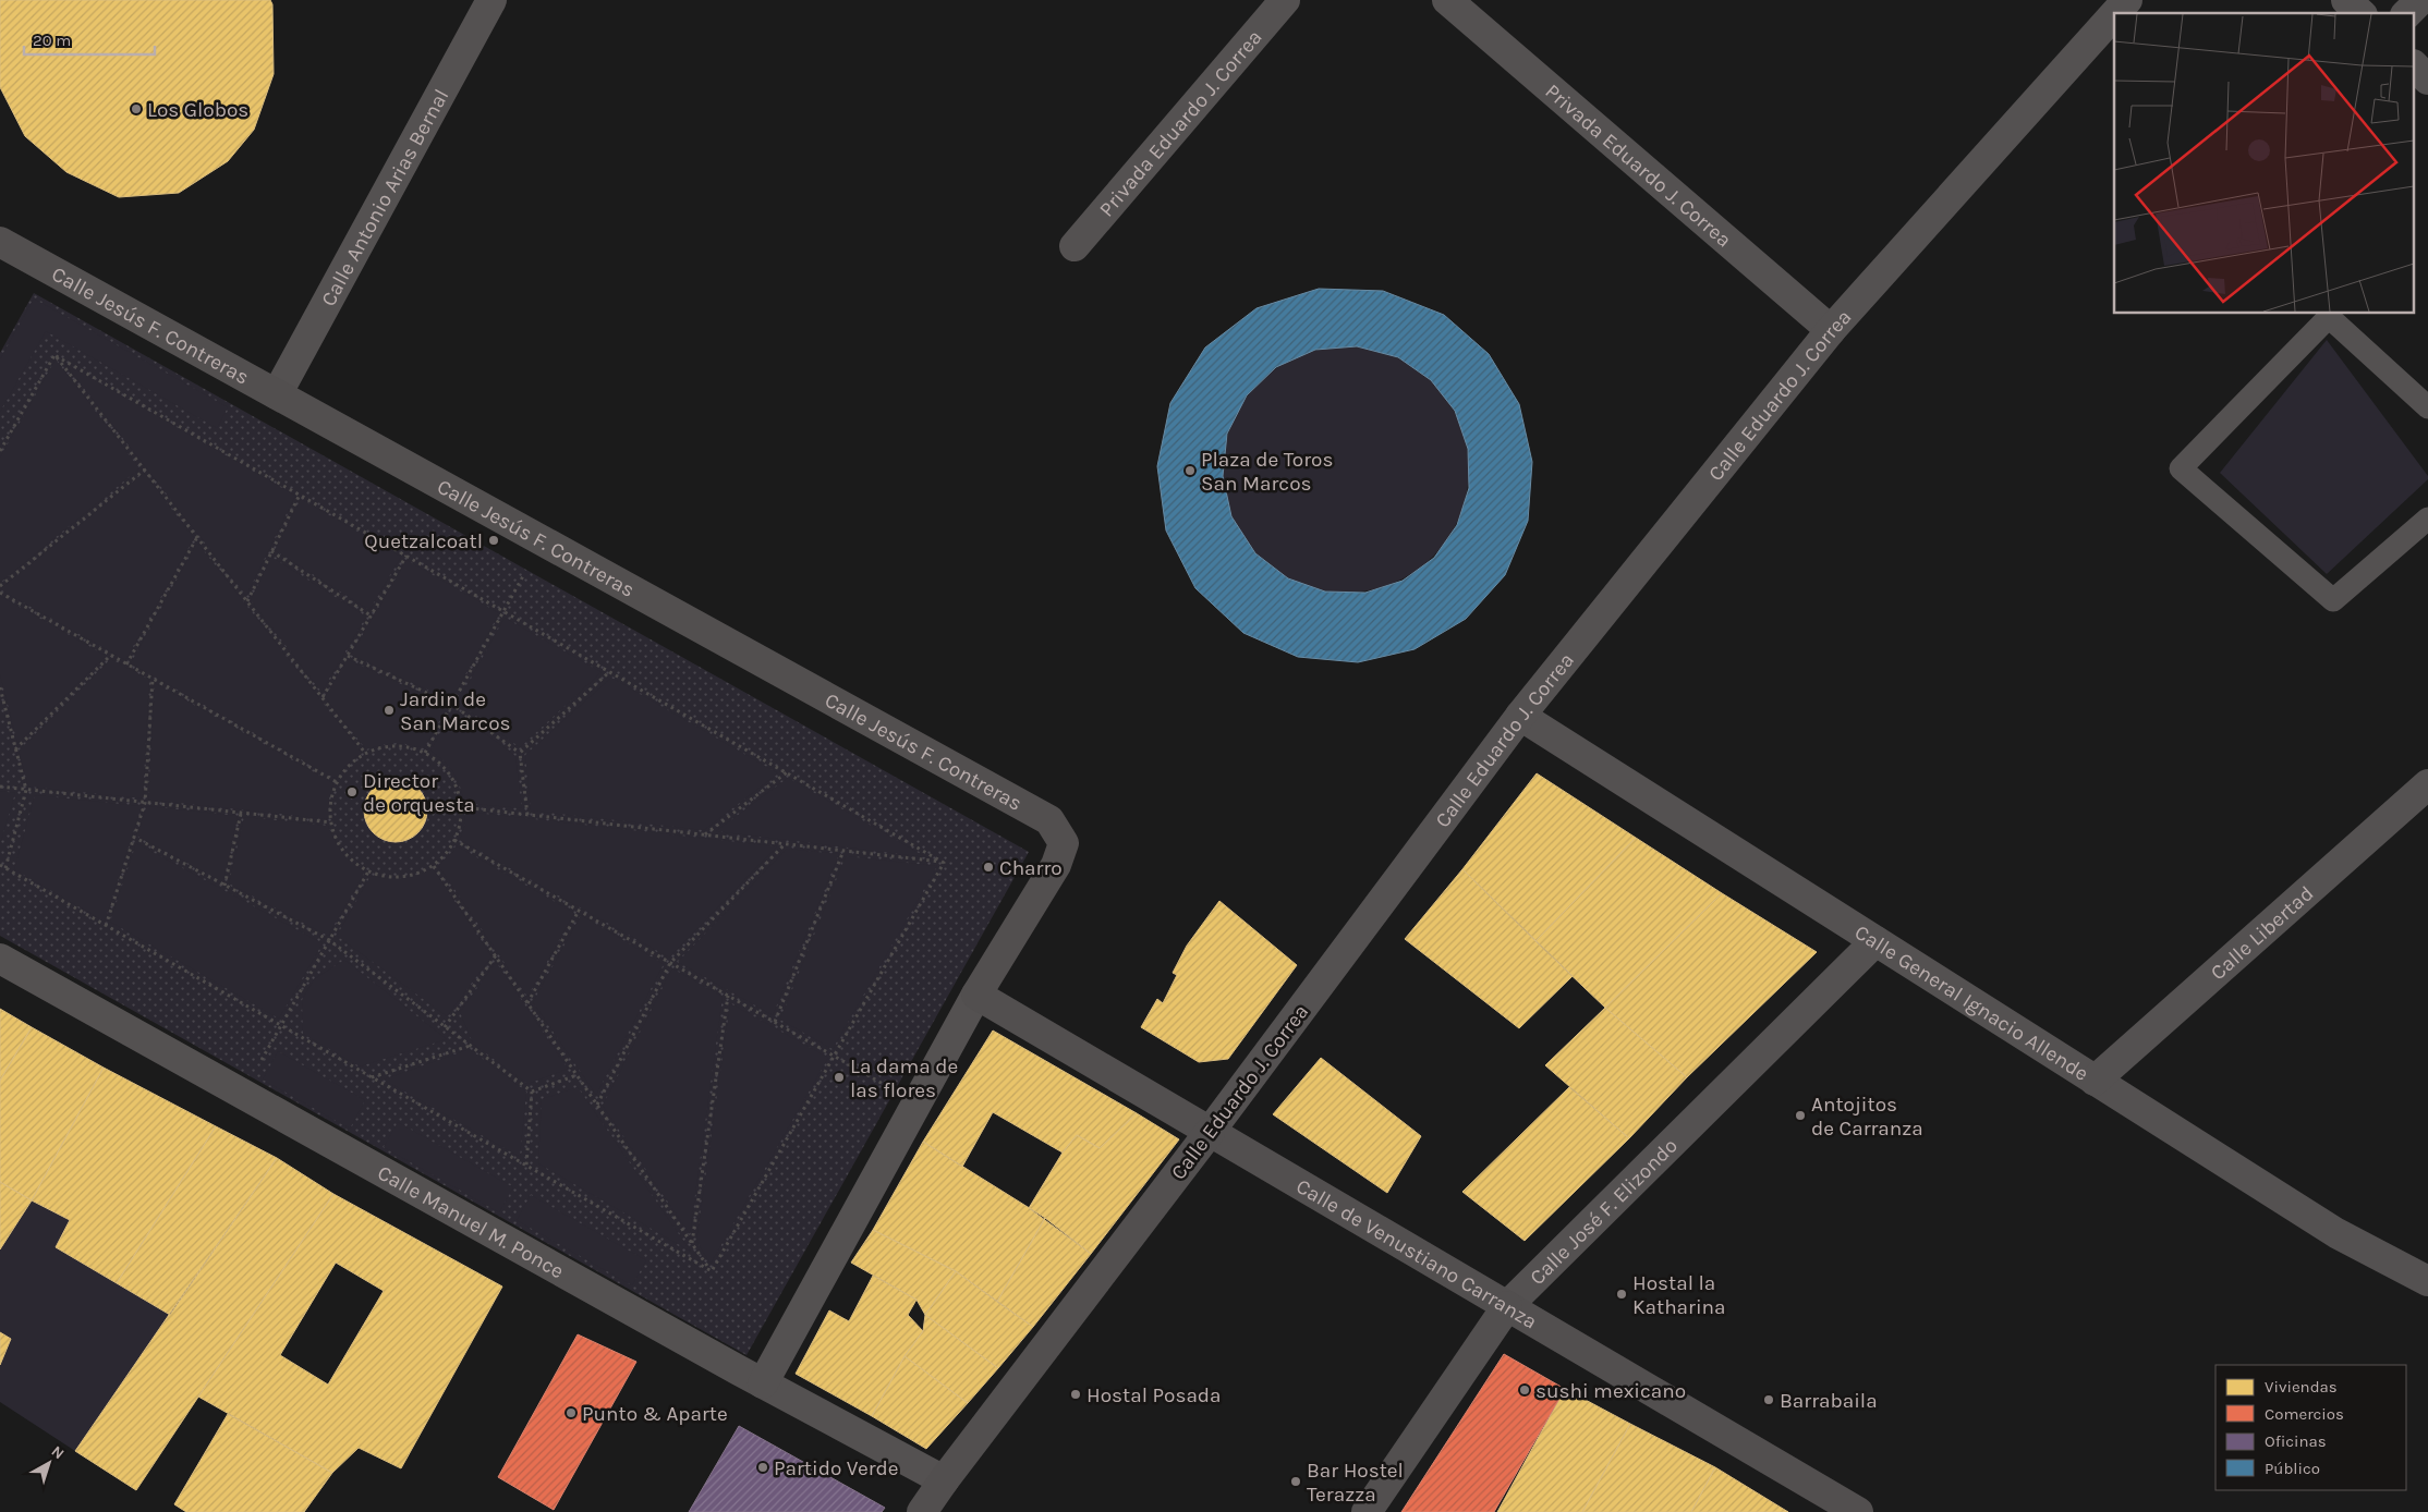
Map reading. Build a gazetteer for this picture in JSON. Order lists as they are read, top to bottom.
{
  "streets": {
    "street": [
      "Privada Eduardo J. Correa",
      "Calle Antonio Arias Bernal",
      "Calle Jesús F. Contreras",
      "Calle Eduardo J. Correa",
      "Calle Libertad",
      "Calle General Ignacio Allende",
      "Calle José F. Elizondo",
      "Calle Manuel M. Ponce",
      "Calle de Venustiano Carranza"
    ]
  },
  "crossings": [
    ["Privada Eduardo J. Correa", "Calle Eduardo J. Correa"],
    ["Calle Antonio Arias Bernal", "Calle Jesús F. Contreras"],
    ["Calle Jesús F. Contreras", "Calle de Venustiano Carranza"],
    ["Calle Eduardo J. Correa", "Calle General Ignacio Allende"],
    ["Calle Eduardo J. Correa", "Calle Manuel M. Ponce"],
    ["Calle Eduardo J. Correa", "Calle de Venustiano Carranza"],
    ["Calle Libertad", "Calle General Ignacio Allende"],
    ["Calle General Ignacio Allende", "Calle José F. Elizondo"],
    ["Calle José F. Elizondo", "Calle de Venustiano Carranza"]
  ],
  "places": [
    "Los Globos",
    "Plaza de Toros San Marcos",
    "Quetzalcoatl",
    "Jardin de San Marcos",
    "Director de orquesta",
    "Charro",
    "La dama de las flores",
    "Antojitos de Carranza",
    "Hostal la Katharina",
    "sushi mexicano",
    "Hostal Posada",
    "Barrabaila",
    "Punto & Aparte",
    "Partido Verde",
    "Bar Hostel Terazza"
  ],
  "legend": [
    "Viviendas",
    "Comercios",
    "Oficinas",
    "Público"
  ],
  "scale_bar": "20 m",
  "north": "top right"
}
